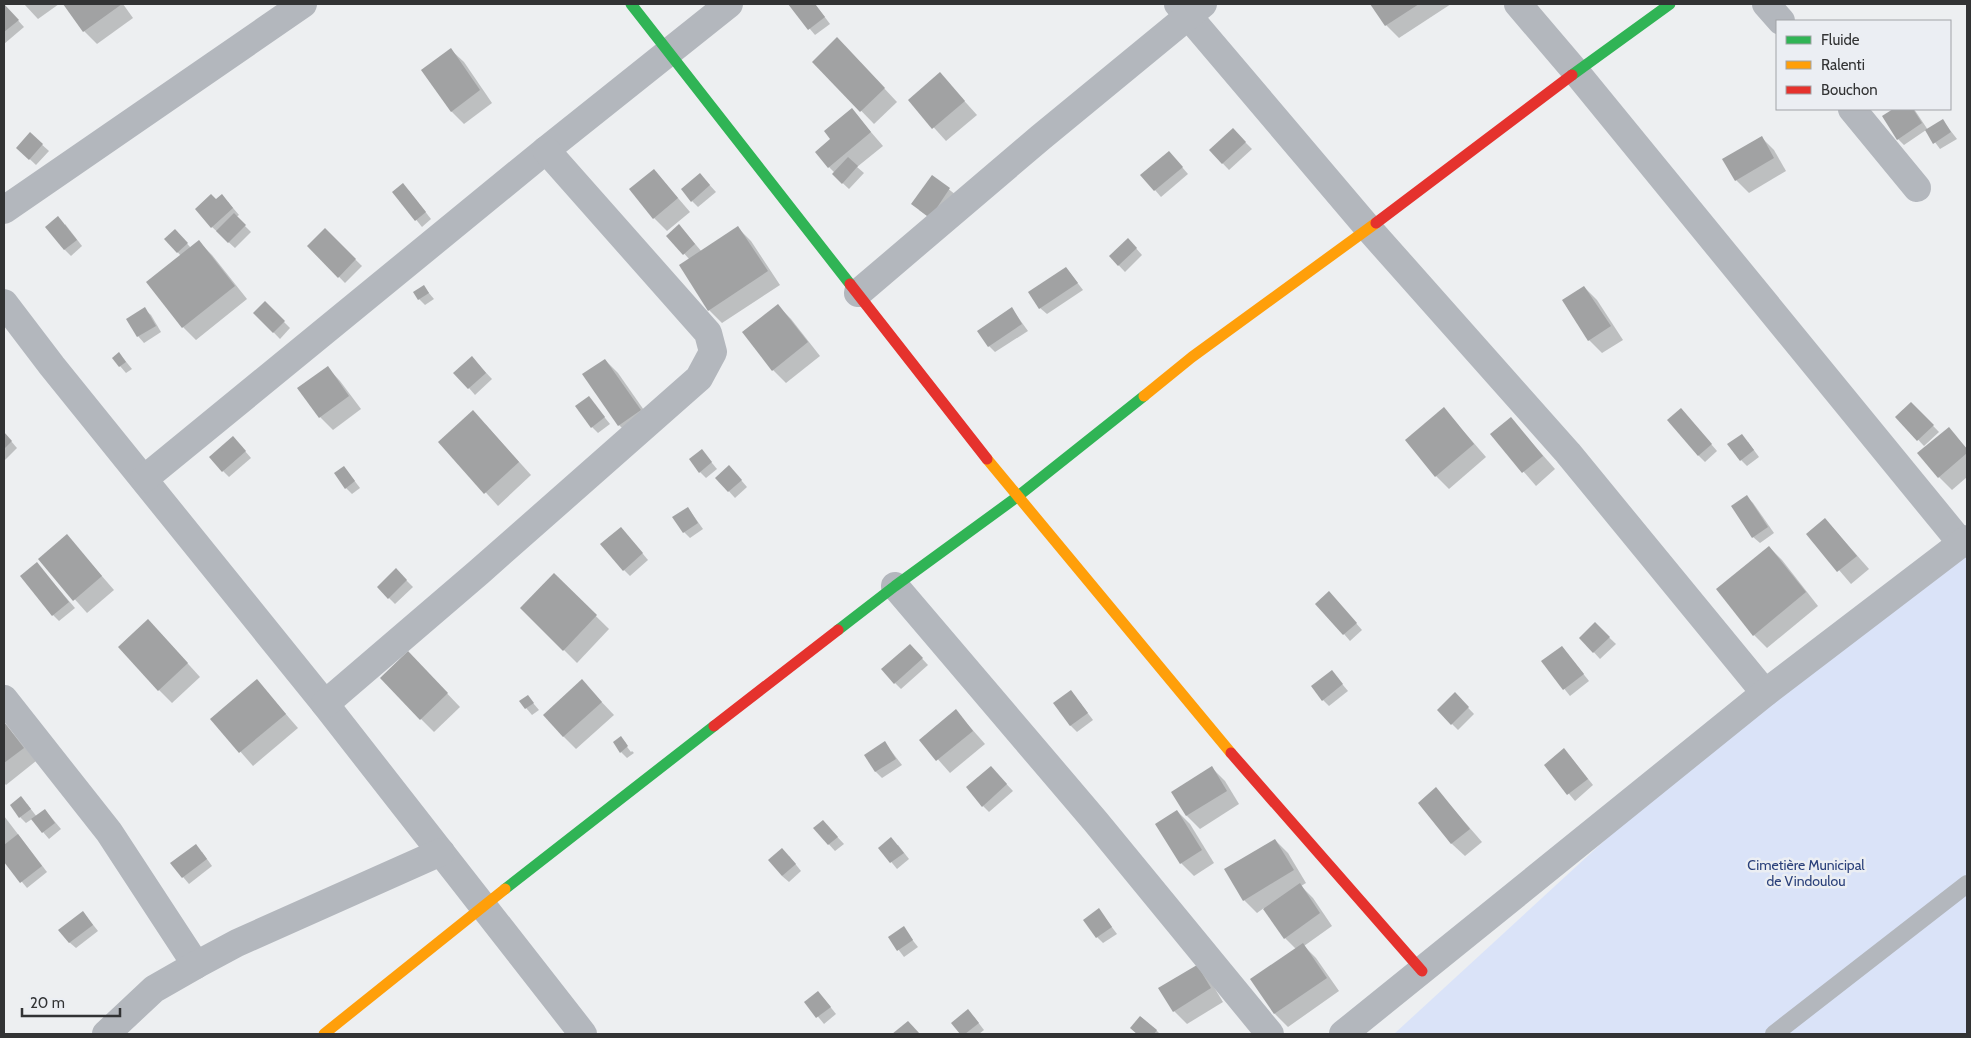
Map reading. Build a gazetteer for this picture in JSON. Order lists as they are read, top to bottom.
{
  "parks": ["Cimetière Municipal de Vindoulou"],
  "legend": ["Fluide", "Ralenti", "Bouchon"],
  "scale_bar": "20 m"
}
